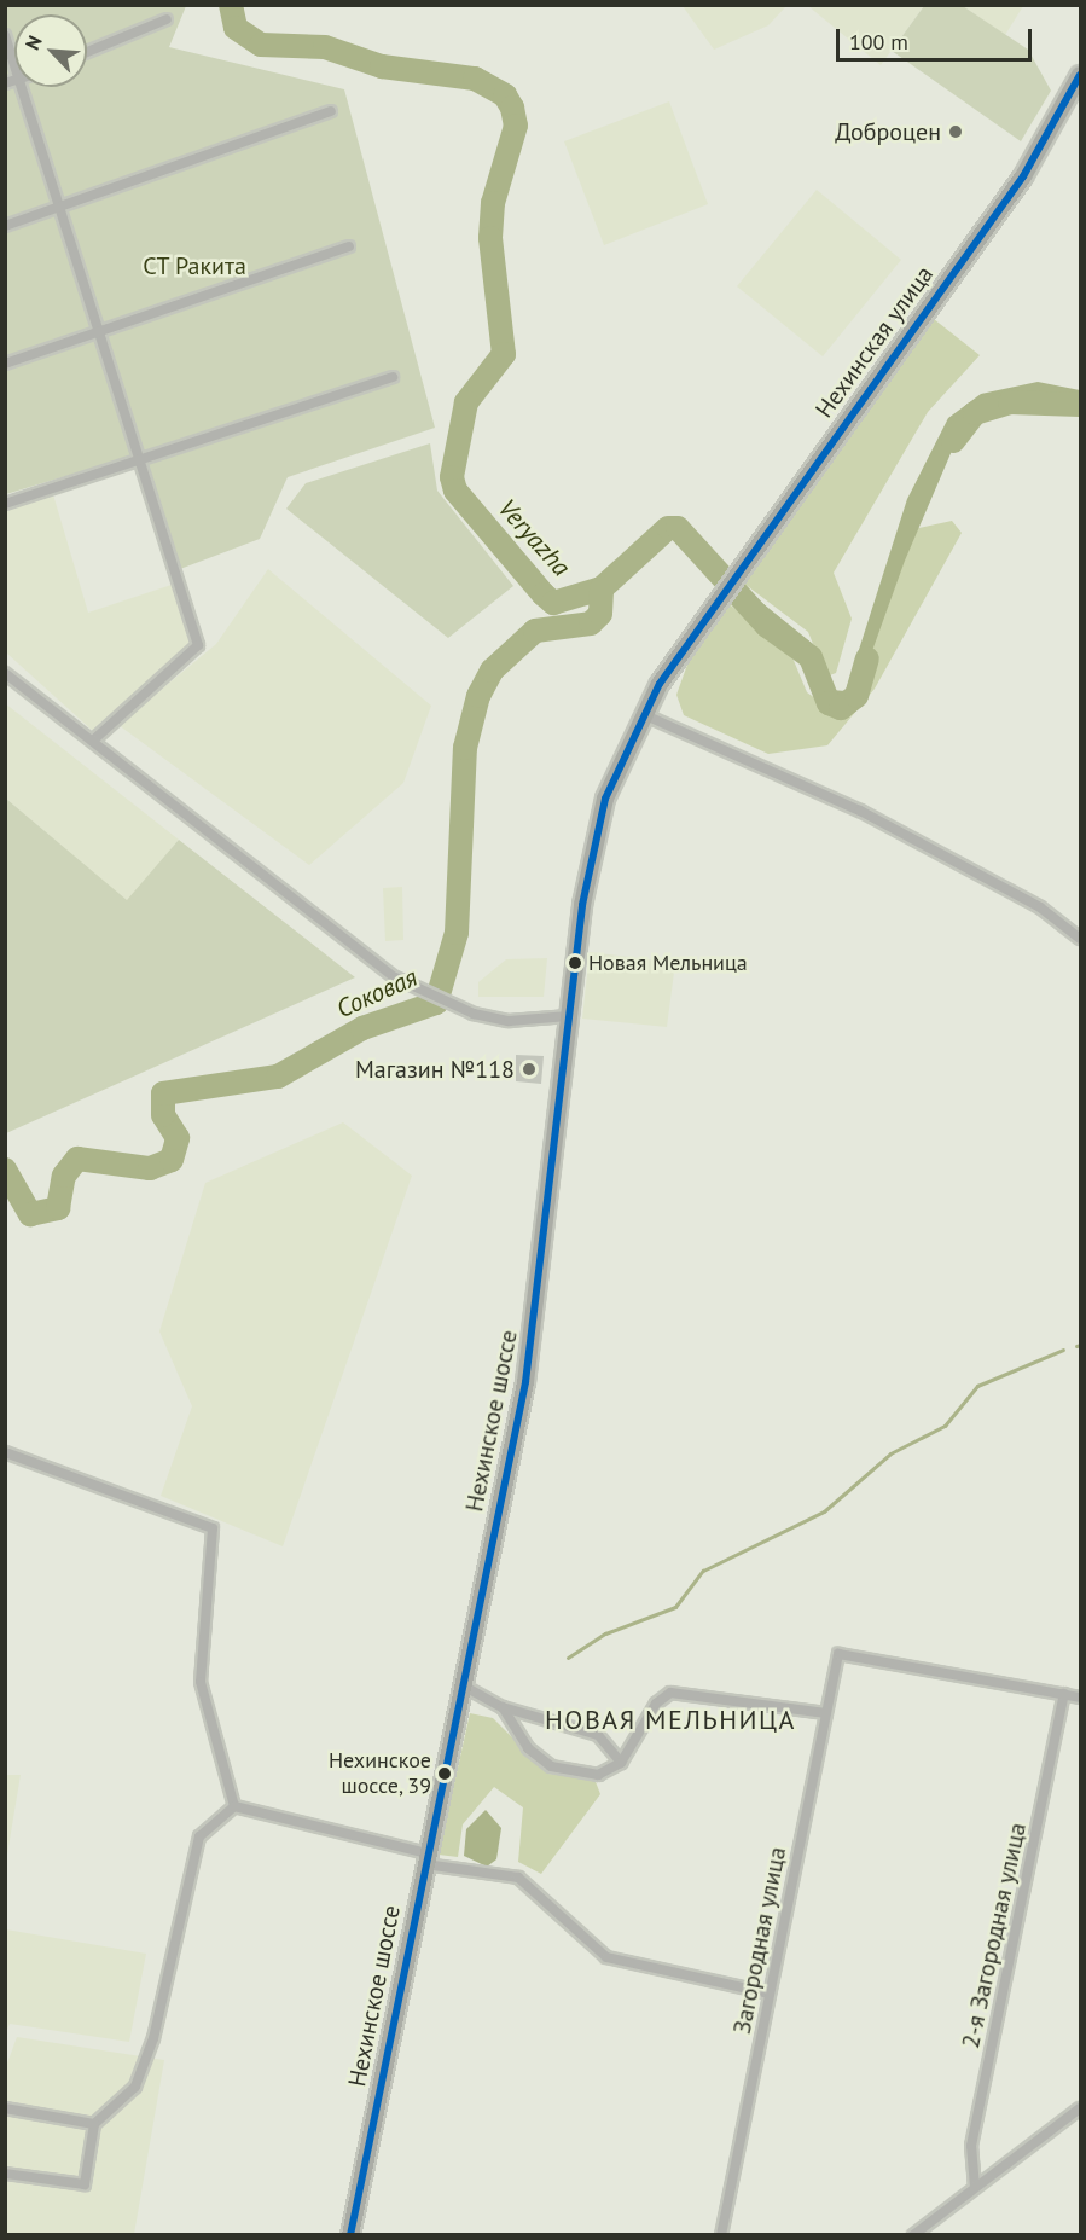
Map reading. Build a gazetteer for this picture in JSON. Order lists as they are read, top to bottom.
{
  "streets": {
    "main road": ["Нехинская улица", "Нехинское шоссе"],
    "street": ["2-я Загородная улица", "Загородная улица"]
  },
  "crossings": [
    ["Нехинская улица", "Нехинское шоссе"],
    ["2-я Загородная улица", "Загородная улица"]
  ],
  "districts": ["НОВАЯ МЕЛЬНИЦА"],
  "water": ["Veryazha", "Соковая"],
  "parks": ["СТ Ракита"],
  "places": [
    "Доброцен",
    "Новая Мельница",
    "Магазин №118",
    "Нехинское шоссе, 39"
  ],
  "scale_bar": "100 m",
  "north": "top left"
}
